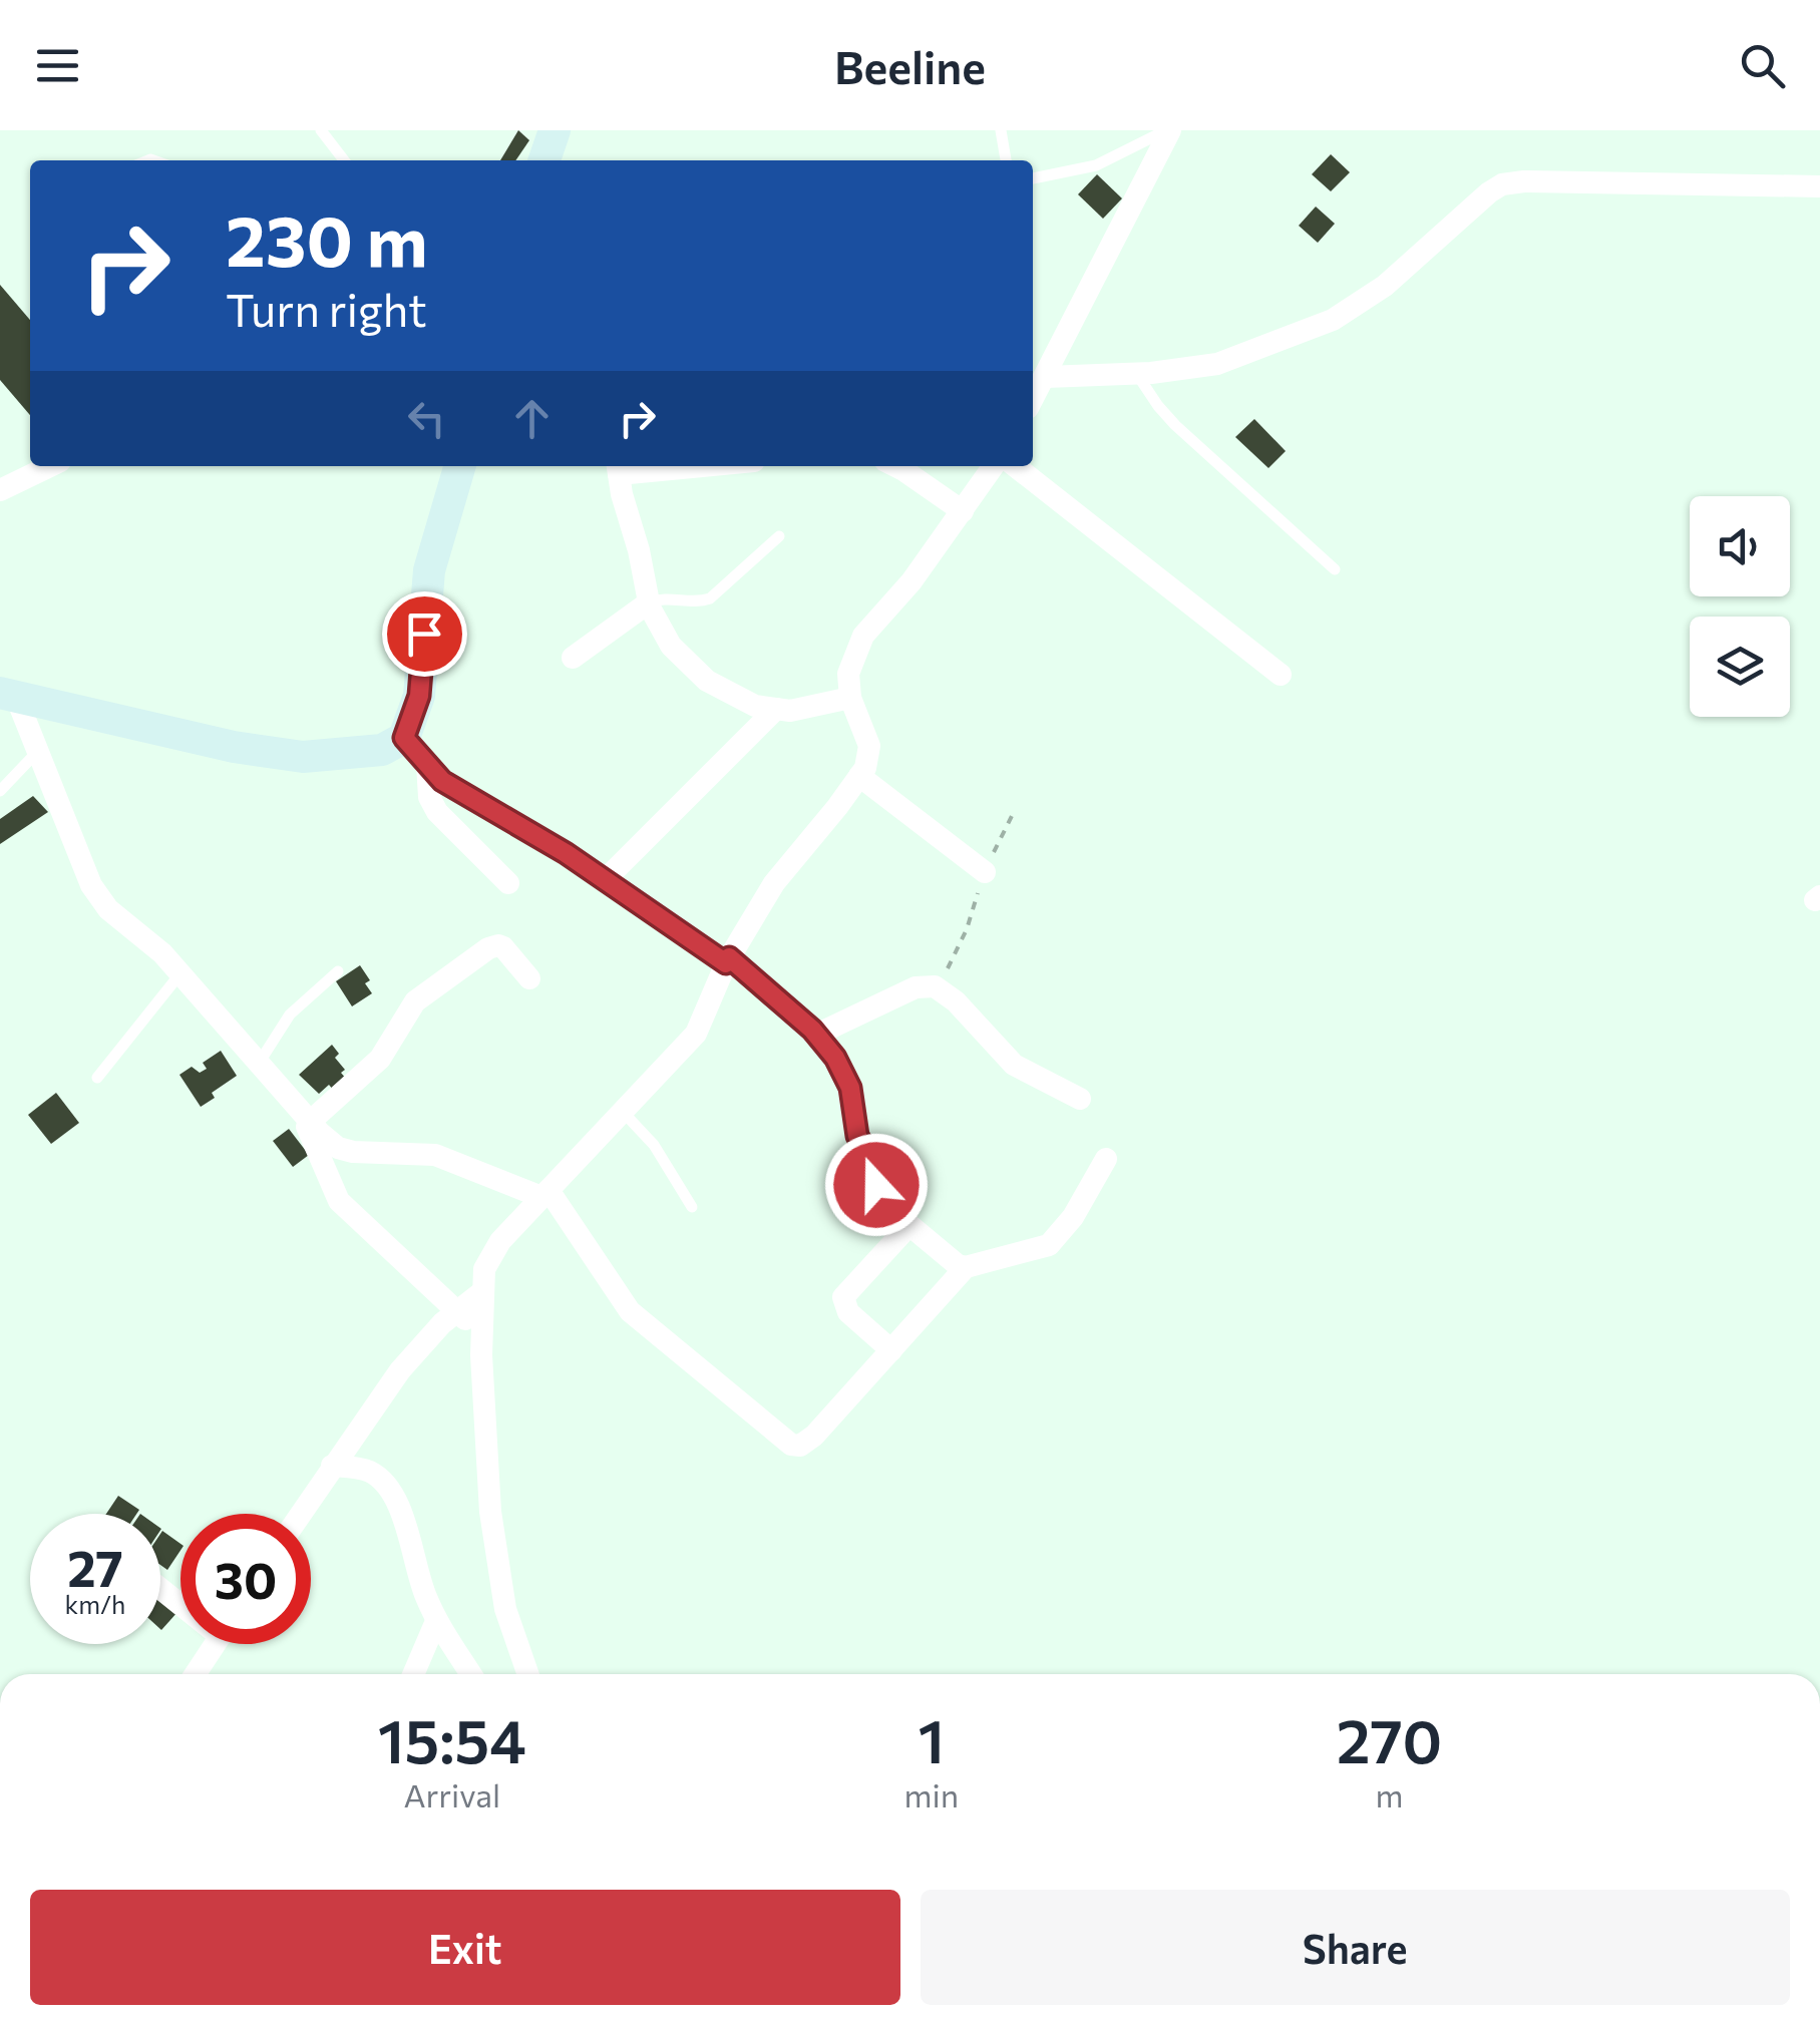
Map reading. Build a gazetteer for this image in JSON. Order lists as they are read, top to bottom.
{
  "page": {
    "header": "Beeline",
    "turn": ["230 m", "Turn right"],
    "speed": "27 km/h",
    "limit": "30",
    "eta": [
      "15:54",
      "Arrival",
      "1",
      "min",
      "270",
      "m"
    ],
    "buttons": ["Exit", "Share"]
  }
}
